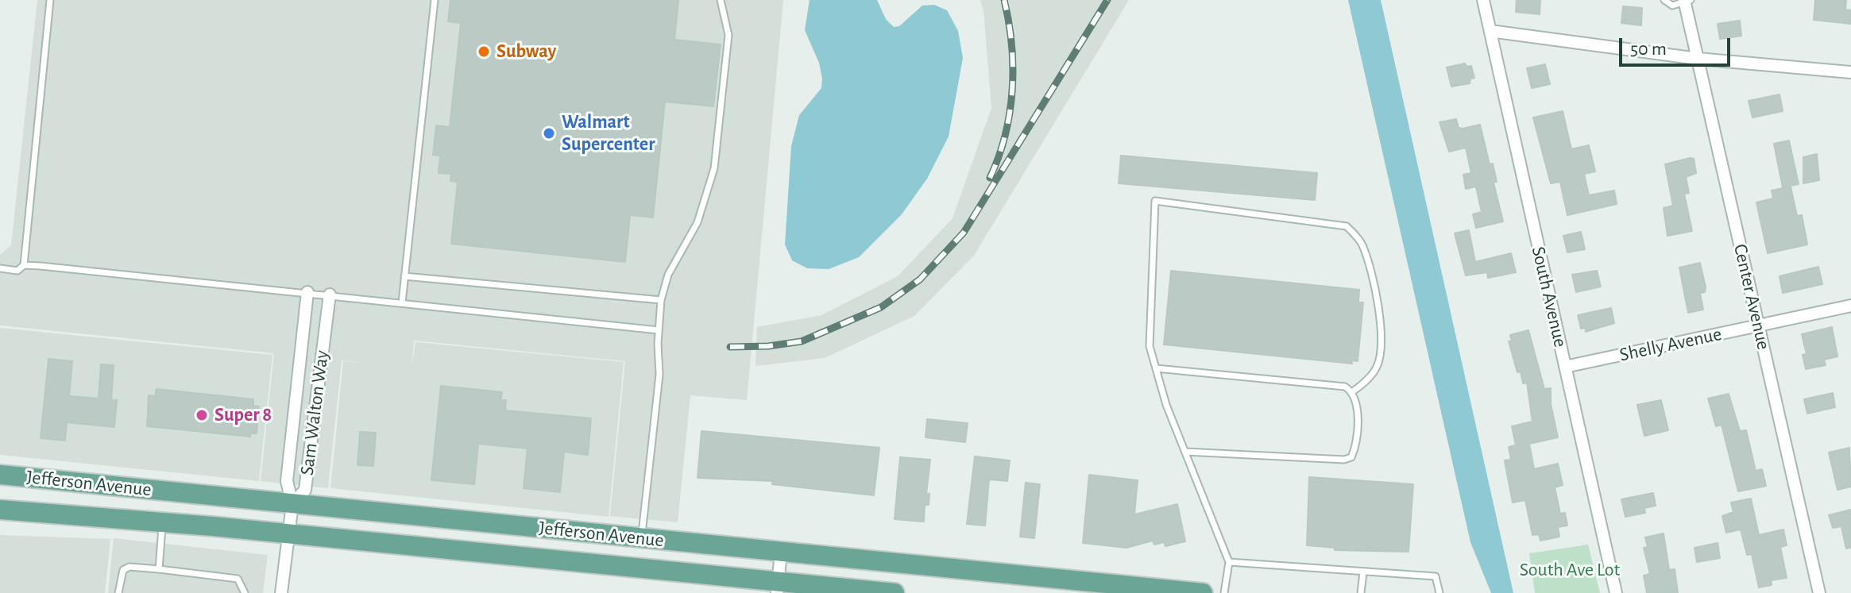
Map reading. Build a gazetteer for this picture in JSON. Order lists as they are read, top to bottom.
{
  "streets": {
    "main road": ["Jefferson Avenue"],
    "street": [
      "South Avenue",
      "Center Avenue",
      "Shelly Avenue",
      "Sam Walton Way"
    ]
  },
  "crossings": [
    ["South Avenue", "Shelly Avenue"],
    ["Center Avenue", "Shelly Avenue"],
    ["Sam Walton Way", "Jefferson Avenue"]
  ],
  "parks": ["South Ave Lot"],
  "places": ["Subway", "Walmart Supercenter", "Super 8"],
  "scale_bar": "50 m"
}
